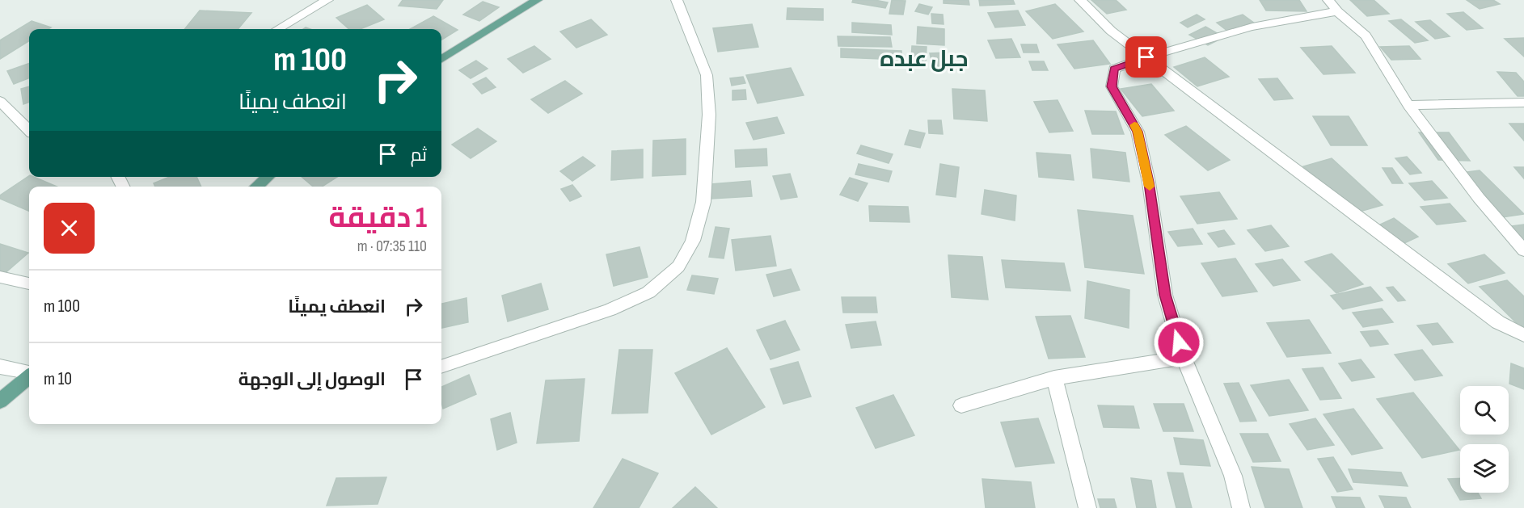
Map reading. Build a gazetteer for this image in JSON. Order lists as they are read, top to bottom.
{
  "districts": ["جبل عبده"],
  "page": {
    "turn": ["100 m", "انعطف يمينًا"],
    "then": "ثم",
    "heading": ["1 دقيقة", "110 m · 07:35"],
    "list": [
      {
        "name": "انعطف يمينًا",
        "value": "100 m"
      },
      {
        "name": "الوصول إلى الوجهة",
        "value": "10 m"
      }
    ]
  }
}
